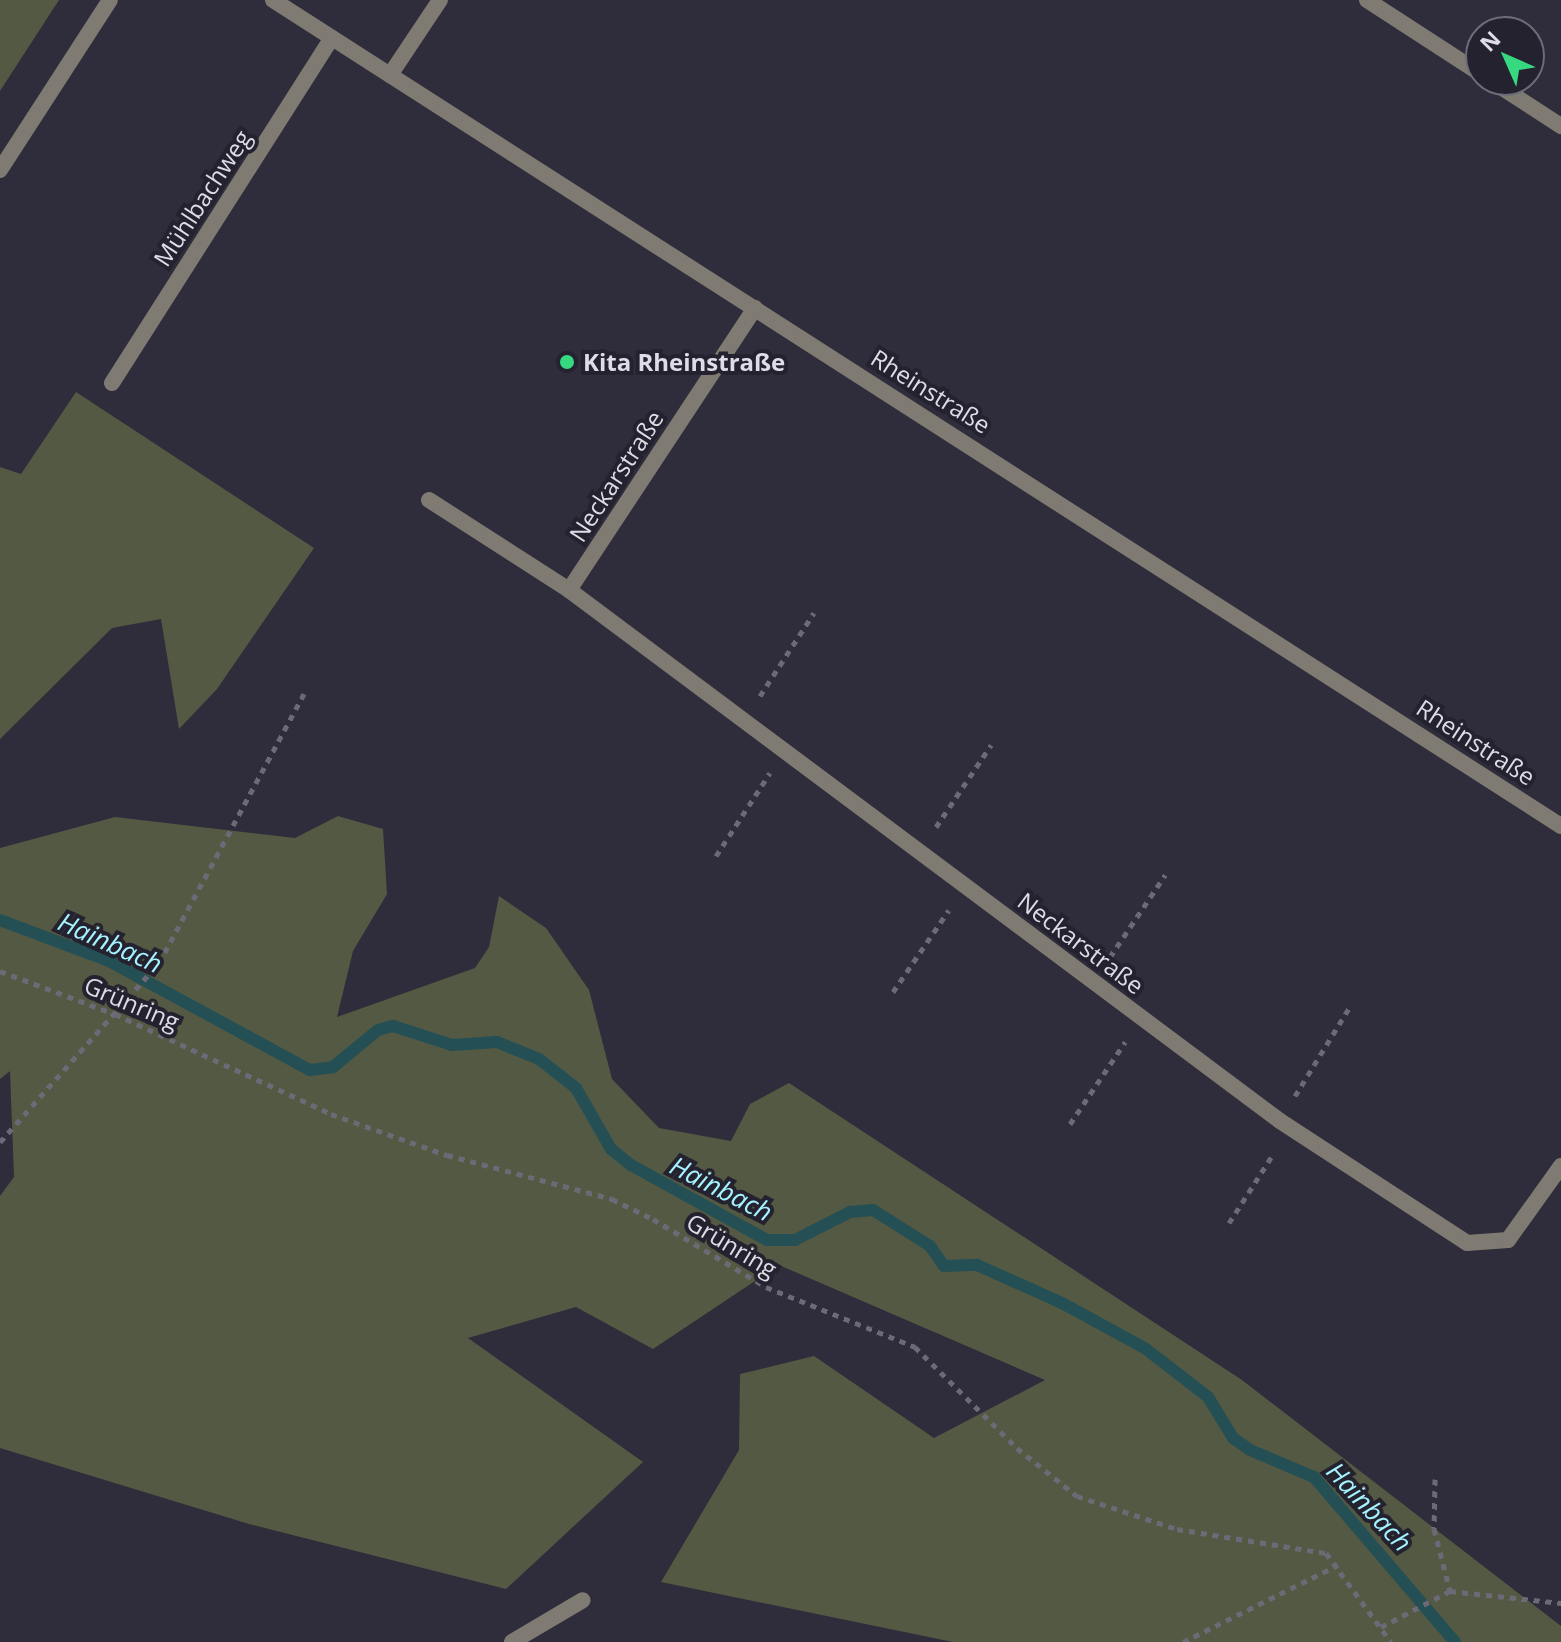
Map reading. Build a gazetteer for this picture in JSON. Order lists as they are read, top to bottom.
{
  "streets": {
    "street": ["Mühlbachweg", "Rheinstraße", "Neckarstraße"],
    "path": ["Grünring"]
  },
  "crossings": [
    ["Mühlbachweg", "Rheinstraße"],
    ["Rheinstraße", "Neckarstraße"]
  ],
  "water": ["Hainbach"],
  "places": ["Kita Rheinstraße"],
  "north": "top left"
}
